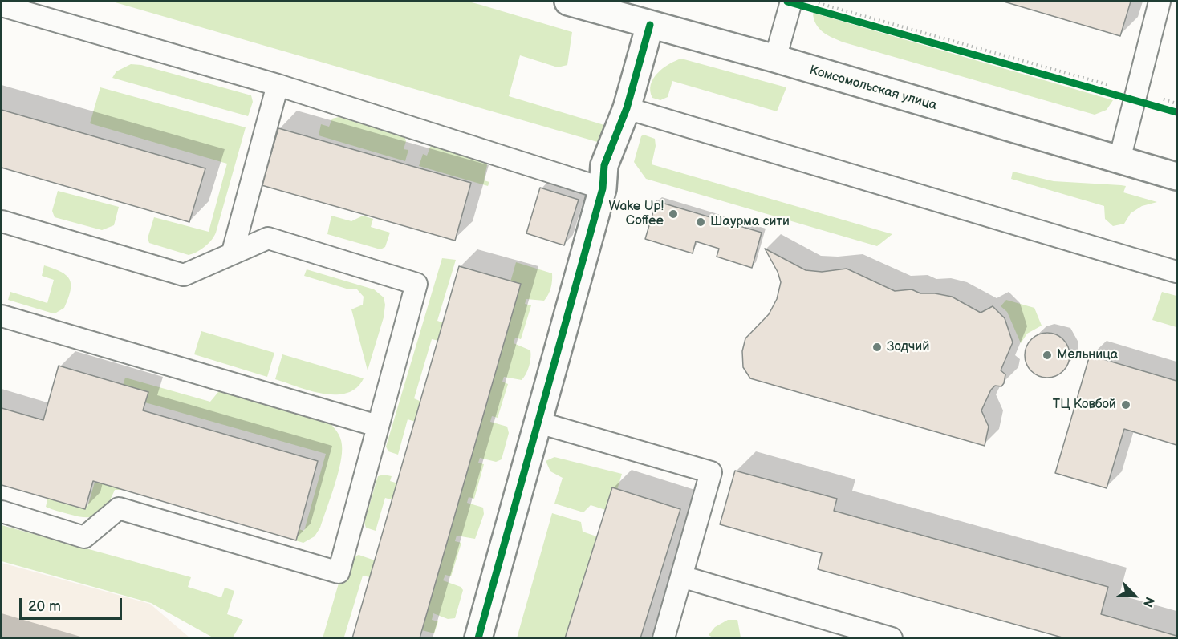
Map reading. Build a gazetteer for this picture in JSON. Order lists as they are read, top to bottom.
{
  "streets": {
    "street": ["Комсомольская улица"]
  },
  "places": [
    "Wake Up! Coffee",
    "Шаурма сити",
    "Зодчий",
    "Мельница",
    "ТЦ Ковбой"
  ],
  "scale_bar": "20 m",
  "north": "bottom right"
}
